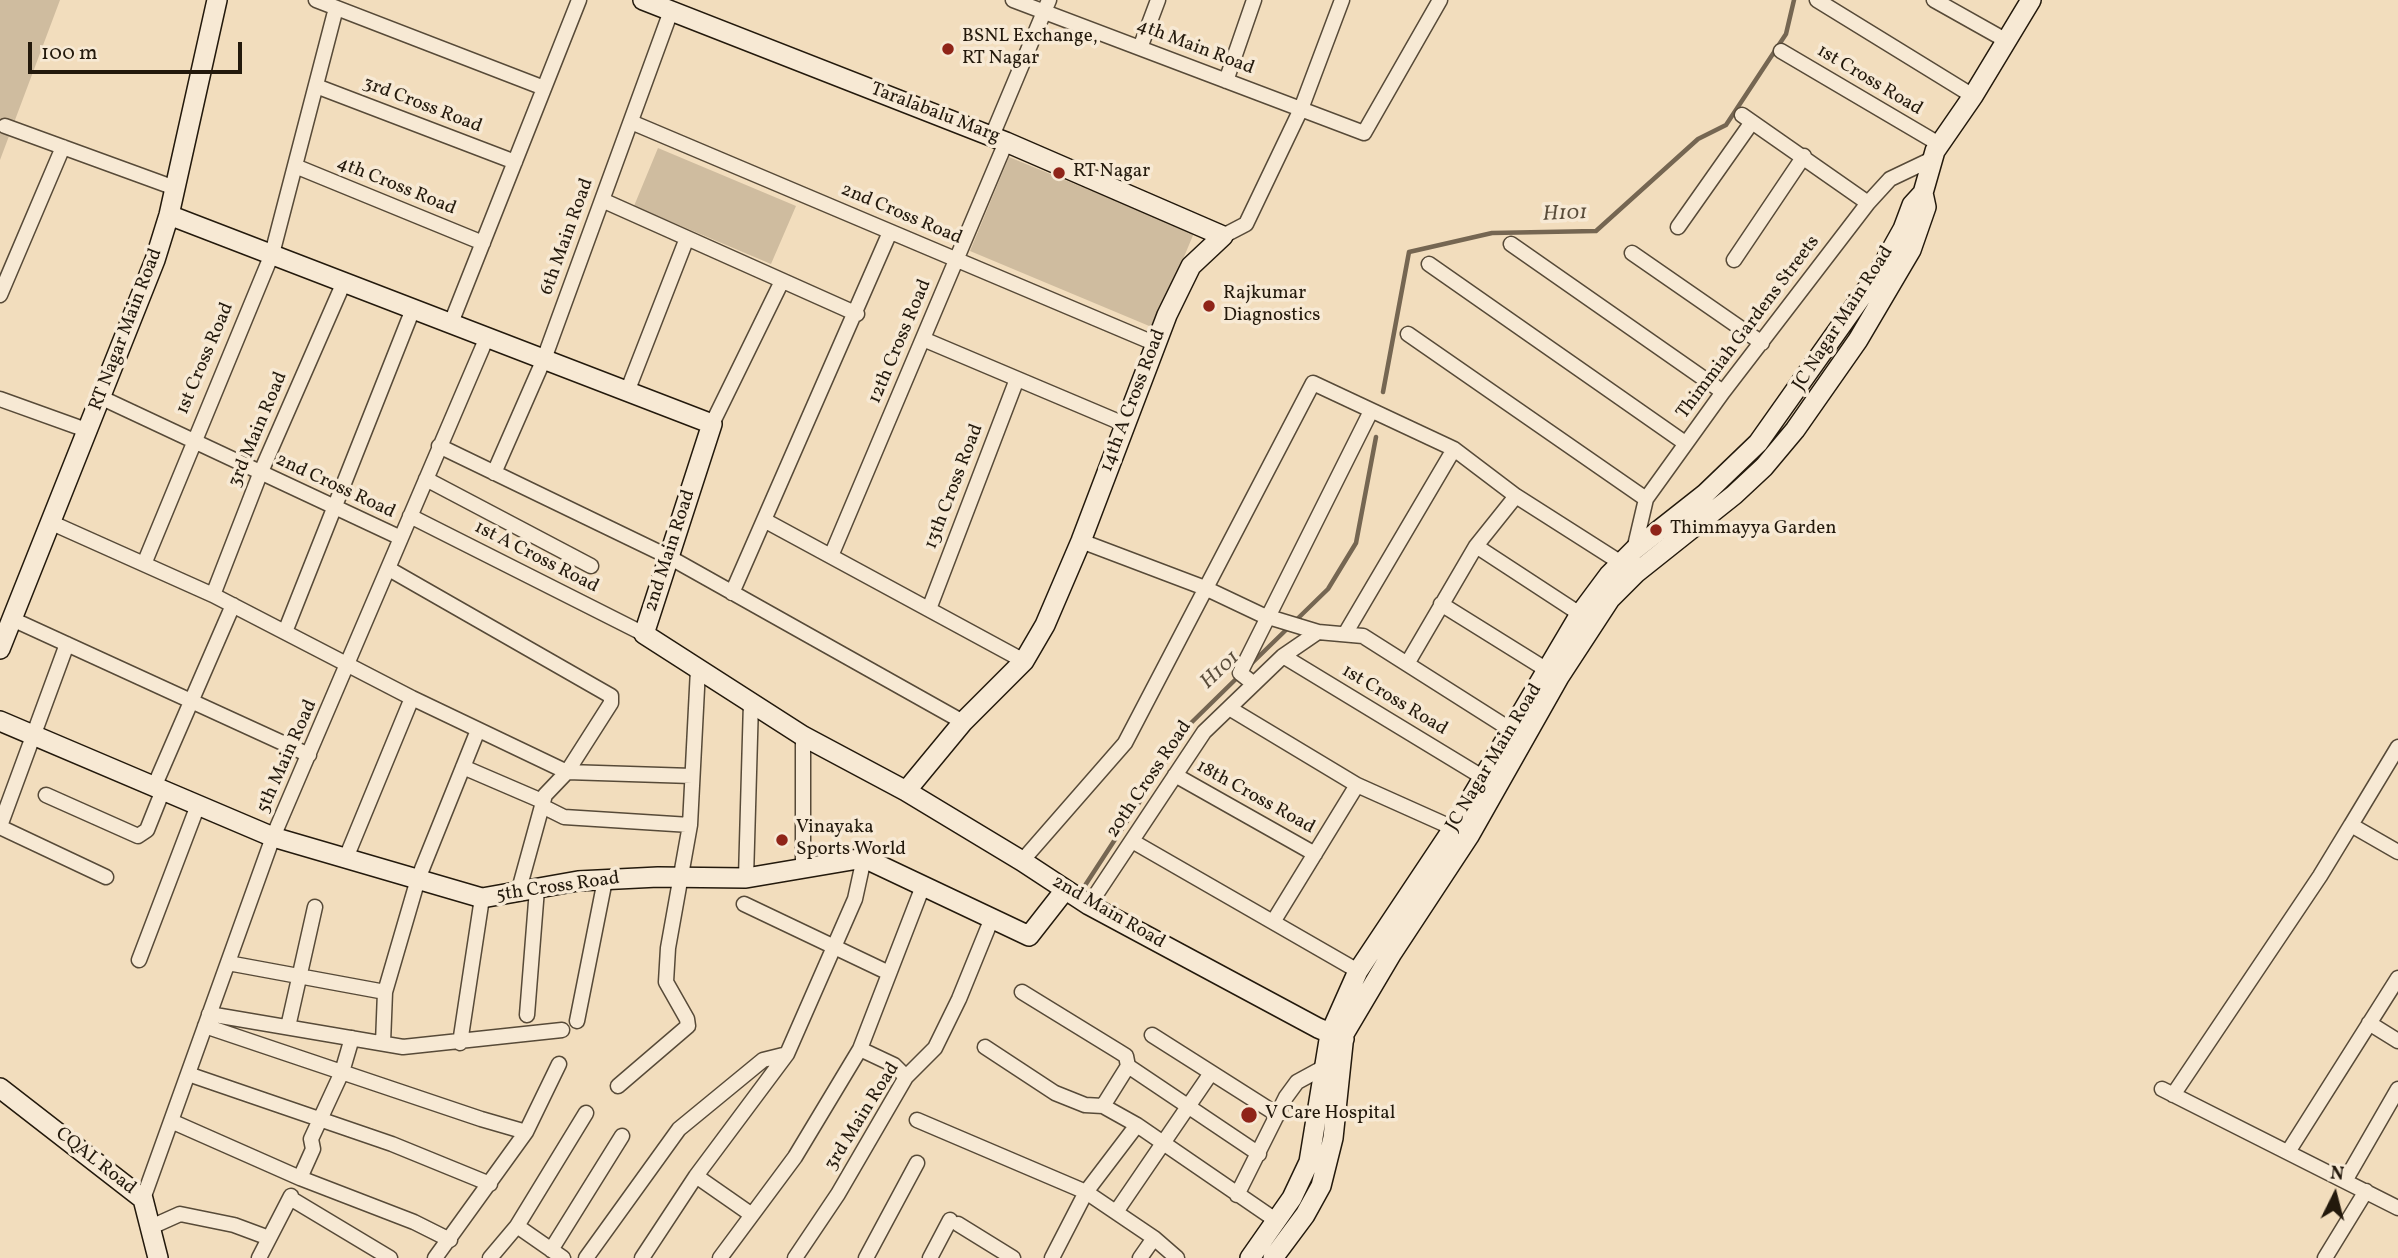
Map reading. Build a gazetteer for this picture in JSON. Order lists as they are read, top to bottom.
{
  "streets": {
    "street": [
      "4th Main Road",
      "1st Cross Road",
      "3rd Cross Road",
      "Taralabalu Marg",
      "4th Cross Road",
      "2nd Cross Road",
      "6th Main Road",
      "JC Nagar Main Road",
      "Thimmiah Gardens Streets",
      "RT Nagar Main Road",
      "12th Cross Road",
      "14th A Cross Road",
      "3rd Main Road",
      "13th Cross Road",
      "2nd Main Road",
      "1st A Cross Road",
      "5th Main Road",
      "20th Cross Road",
      "18th Cross Road",
      "5th Cross Road",
      "CQAL Road"
    ]
  },
  "crossings": [
    ["4th Main Road", "12th Cross Road"],
    ["4th Main Road", "14th A Cross Road"],
    ["1st Cross Road", "3rd Cross Road"],
    ["1st Cross Road", "4th Cross Road"],
    ["1st Cross Road", "2nd Cross Road"],
    ["1st Cross Road", "JC Nagar Main Road"],
    ["1st Cross Road", "Thimmiah Gardens Streets"],
    ["1st Cross Road", "20th Cross Road"],
    ["Taralabalu Marg", "6th Main Road"],
    ["Taralabalu Marg", "12th Cross Road"],
    ["Taralabalu Marg", "14th A Cross Road"],
    ["2nd Cross Road", "6th Main Road"],
    ["2nd Cross Road", "RT Nagar Main Road"],
    ["2nd Cross Road", "12th Cross Road"],
    ["2nd Cross Road", "14th A Cross Road"],
    ["2nd Cross Road", "3rd Main Road"],
    ["2nd Cross Road", "5th Main Road"],
    ["JC Nagar Main Road", "Thimmiah Gardens Streets"],
    ["JC Nagar Main Road", "2nd Main Road"],
    ["14th A Cross Road", "2nd Main Road"],
    ["2nd Main Road", "1st A Cross Road"],
    ["2nd Main Road", "20th Cross Road"],
    ["1st A Cross Road", "5th Main Road"],
    ["5th Main Road", "5th Cross Road"],
    ["5th Main Road", "CQAL Road"],
    ["20th Cross Road", "18th Cross Road"]
  ],
  "water": ["H101"],
  "places": [
    "BSNL Exchange, RT Nagar",
    "RT Nagar",
    "Rajkumar Diagnostics",
    "Thimmayya Garden",
    "Vinayaka Sports World",
    "V Care Hospital"
  ],
  "scale_bar": "100 m",
  "north": "top"
}
